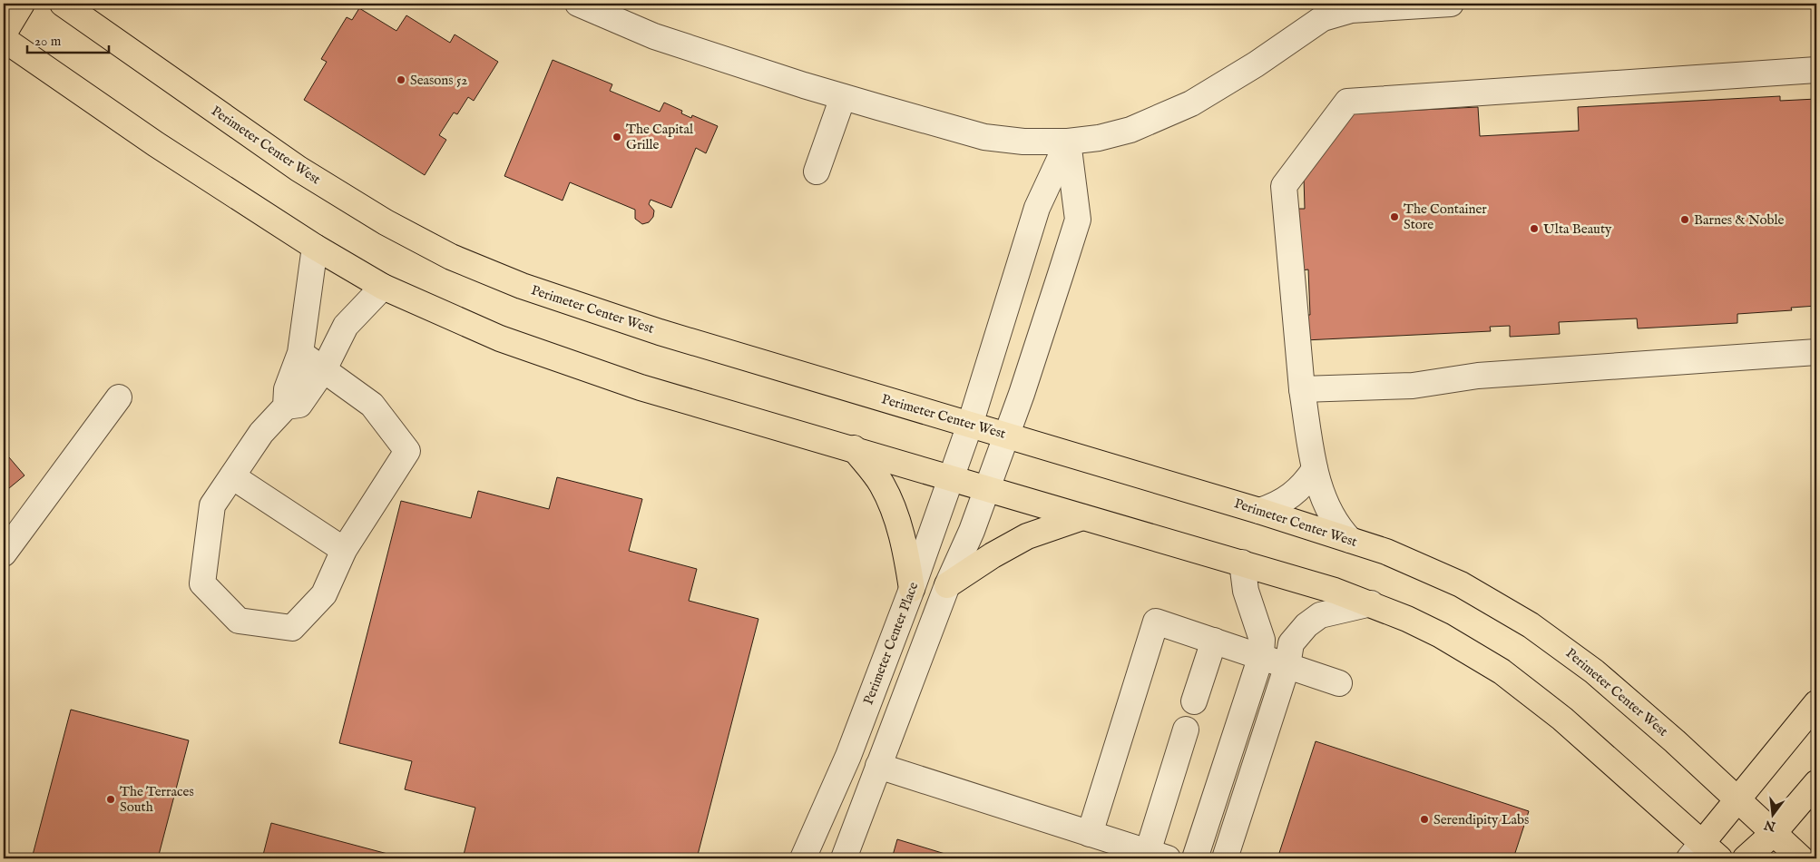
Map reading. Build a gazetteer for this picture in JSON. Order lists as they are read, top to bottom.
{
  "streets": {
    "main road": ["Perimeter Center West"],
    "street": ["Perimeter Center Place"]
  },
  "crossings": [
    ["Perimeter Center West", "Perimeter Center Place"]
  ],
  "places": [
    "Seasons 52",
    "The Capital Grille",
    "The Container Store",
    "Barnes & Noble",
    "Ulta Beauty",
    "The Terraces South",
    "Serendipity Labs"
  ],
  "scale_bar": "20 m",
  "north": "bottom"
}
